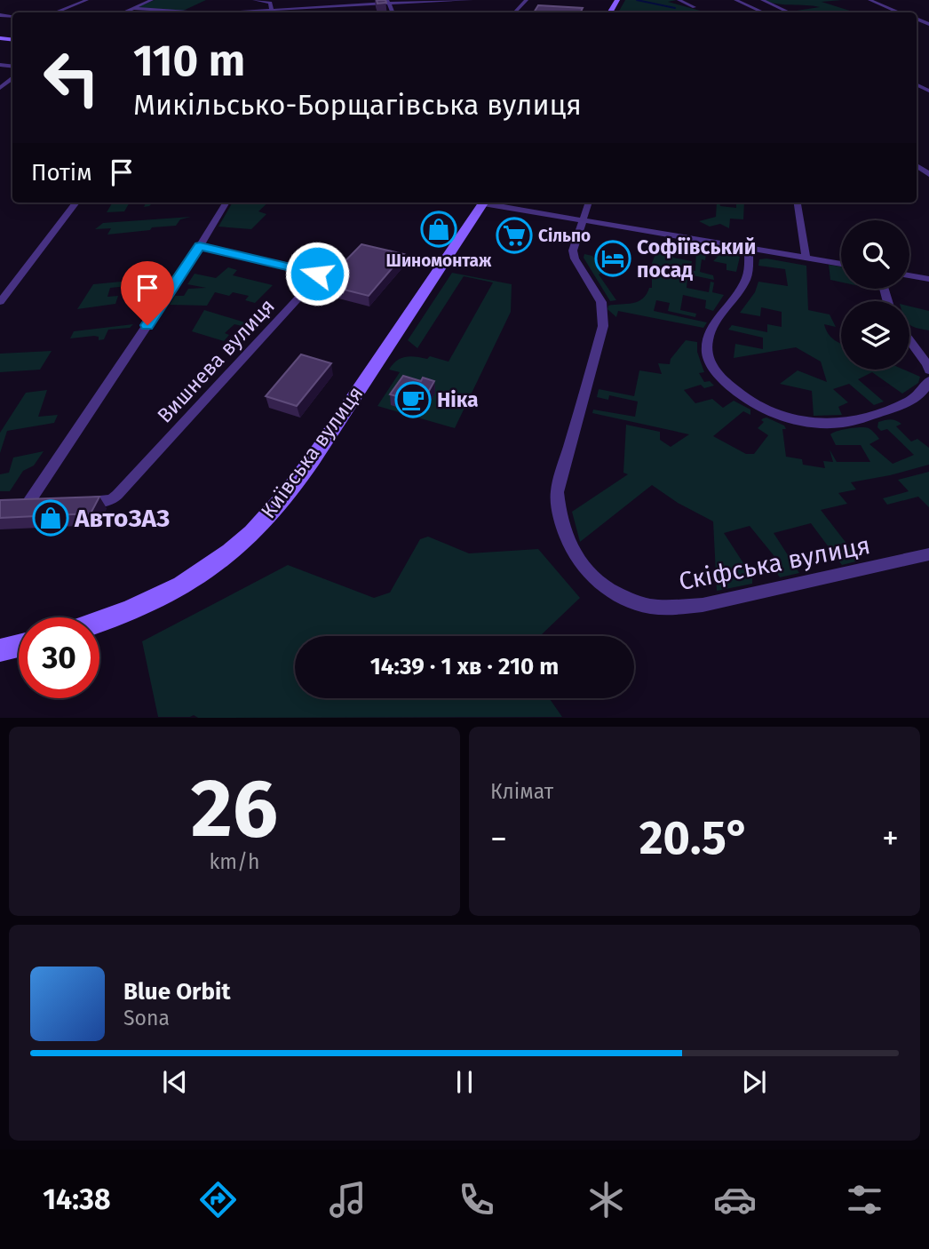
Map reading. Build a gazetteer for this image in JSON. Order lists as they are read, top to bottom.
{
  "streets": {
    "main road": ["Київська вулиця"],
    "street": ["Вишнева вулиця", "Скіфська вулиця"]
  },
  "places": {
    "shop": ["Шиномонтаж", "АвтоЗАЗ"],
    "supermarket": ["Сільпо"],
    "hotel": ["Софіївський посад"],
    "cafe": ["Ніка"]
  },
  "page": {
    "turn": ["110 m", "Микільсько-Борщагівська вулиця"],
    "then": "Потім",
    "limit": "30",
    "trip": "14:39 · 1 хв · 210 m",
    "tile": [
      ["26", "km/h"],
      "Клімат"
    ],
    "heat": ["−", "20.5°", "+"],
    "song": ["Blue Orbit", "Sona"],
    "tabs": "14:38"
  }
}
